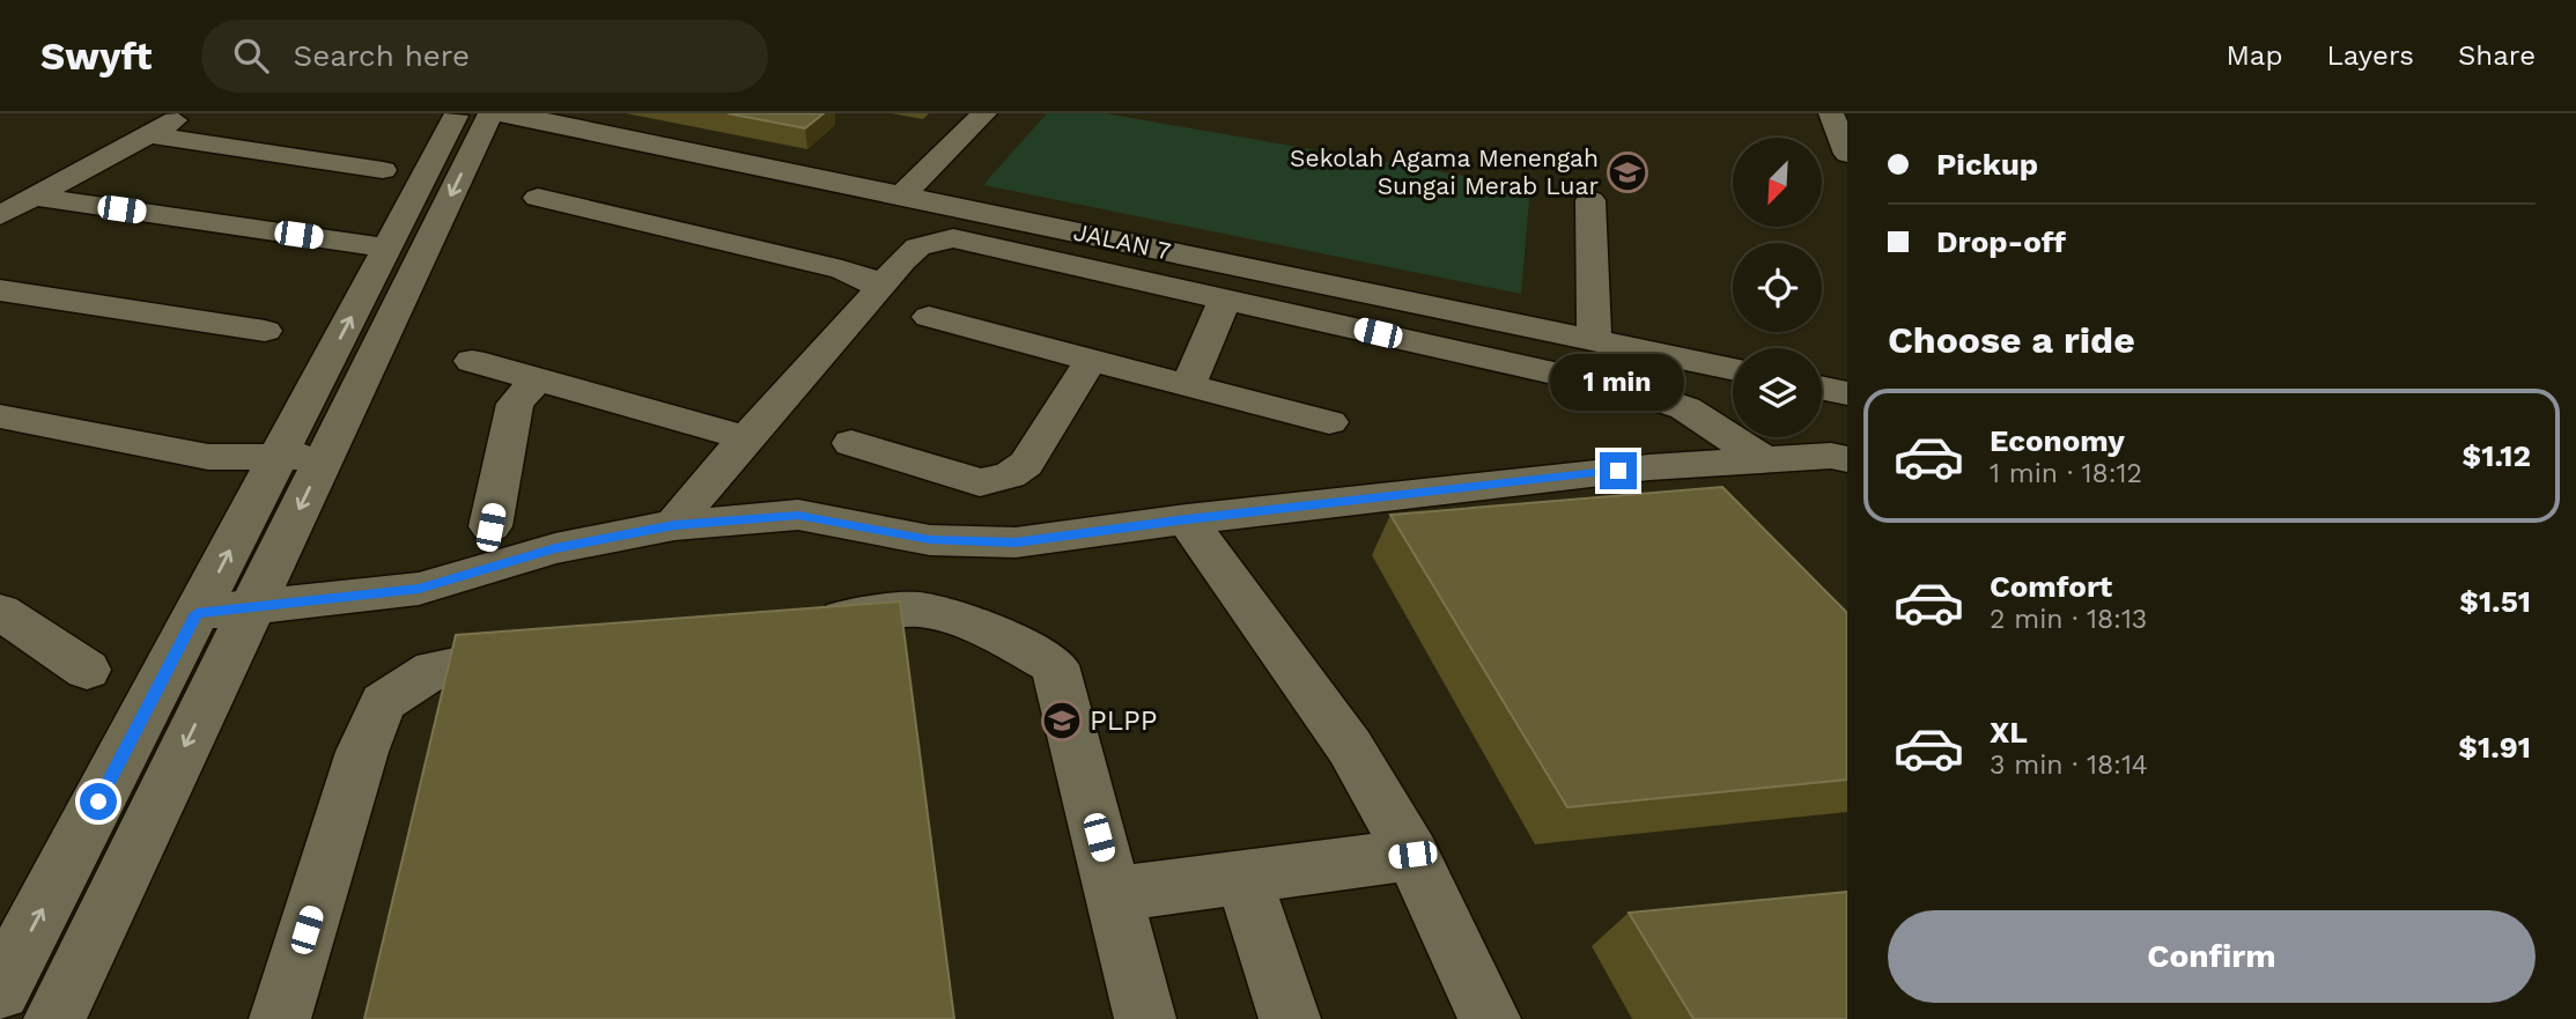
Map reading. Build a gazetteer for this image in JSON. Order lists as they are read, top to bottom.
{
  "streets": {
    "street": ["JALAN 7"]
  },
  "places": {
    "school or university": ["Sekolah Agama Menengah Sungai Merab Luar", "PLPP"]
  },
  "north": "bottom left",
  "page": {
    "header": "Swyft",
    "search": "Search here",
    "nav": ["Map", "Layers", "Share"],
    "banner": ["Pickup", "Drop-off"],
    "heading": "Choose a ride",
    "bubble": "1 min",
    "list": [
      {
        "name": "Economy",
        "note": "1 min · 18:12",
        "value": "$1.12"
      },
      {
        "name": "Comfort",
        "note": "2 min · 18:13",
        "value": "$1.51"
      },
      {
        "name": "XL",
        "note": "3 min · 18:14",
        "value": "$1.91"
      }
    ],
    "buttons": "Confirm"
  }
}
